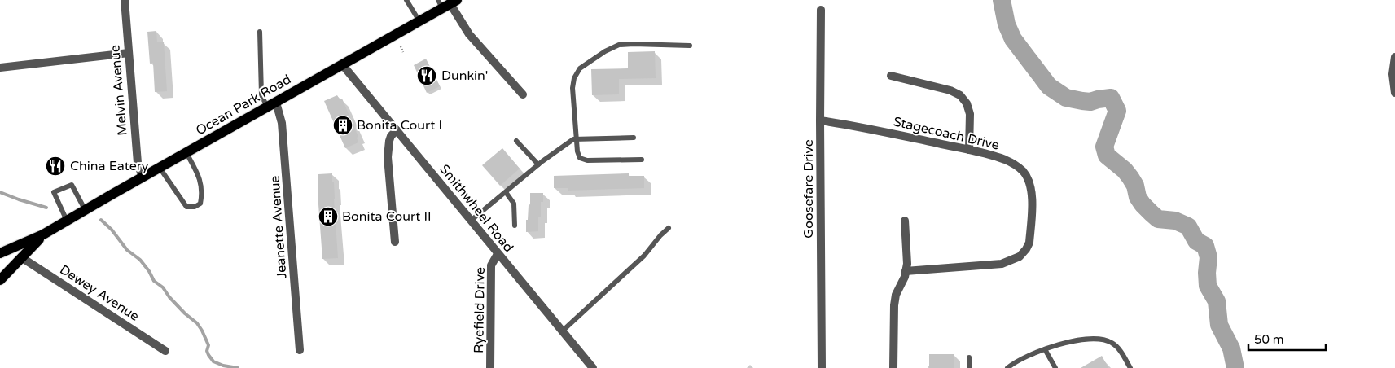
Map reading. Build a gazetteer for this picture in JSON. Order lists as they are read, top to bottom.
{
  "streets": {
    "main road": ["Ocean Park Road"],
    "street": [
      "Melvin Avenue",
      "Stagecoach Drive",
      "Goosefare Drive",
      "Smithwheel Road",
      "Jeanette Avenue",
      "Dewey Avenue",
      "Ryefield Drive"
    ]
  },
  "crossings": [
    ["Melvin Avenue", "Ocean Park Road"],
    ["Ocean Park Road", "Smithwheel Road"],
    ["Ocean Park Road", "Jeanette Avenue"],
    ["Stagecoach Drive", "Goosefare Drive"],
    ["Smithwheel Road", "Ryefield Drive"]
  ],
  "places": {
    "restaurant": ["Dunkin'", "China Eatery"],
    "building": ["Bonita Court I", "Bonita Court II"]
  },
  "scale_bar": "50 m"
}
